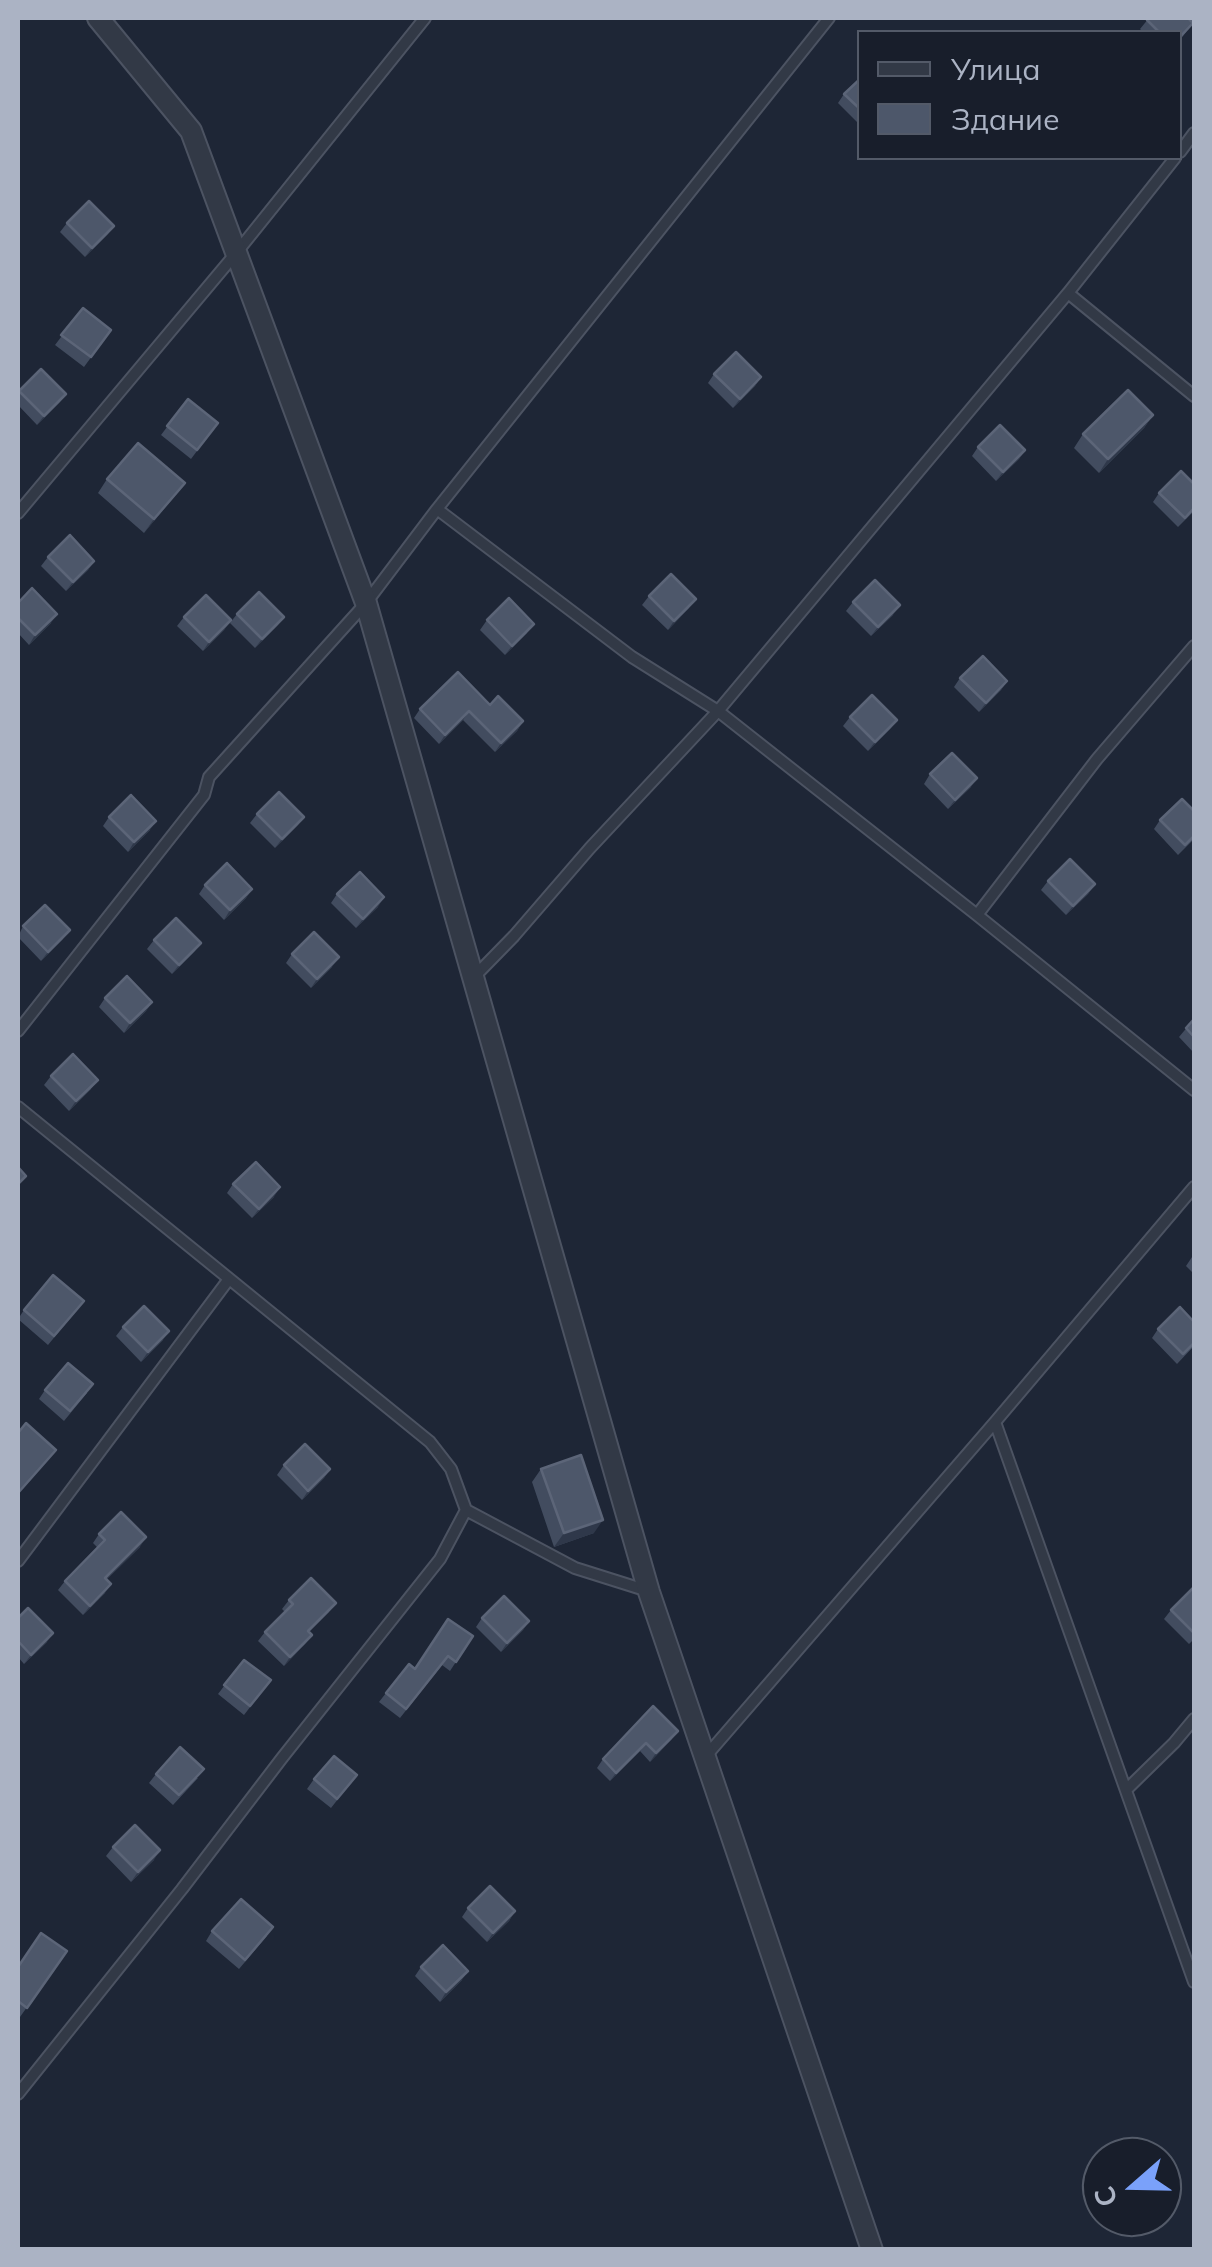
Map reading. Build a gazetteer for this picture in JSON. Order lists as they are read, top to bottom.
{
  "legend": ["Улица", "Здание"],
  "north": "left"
}
